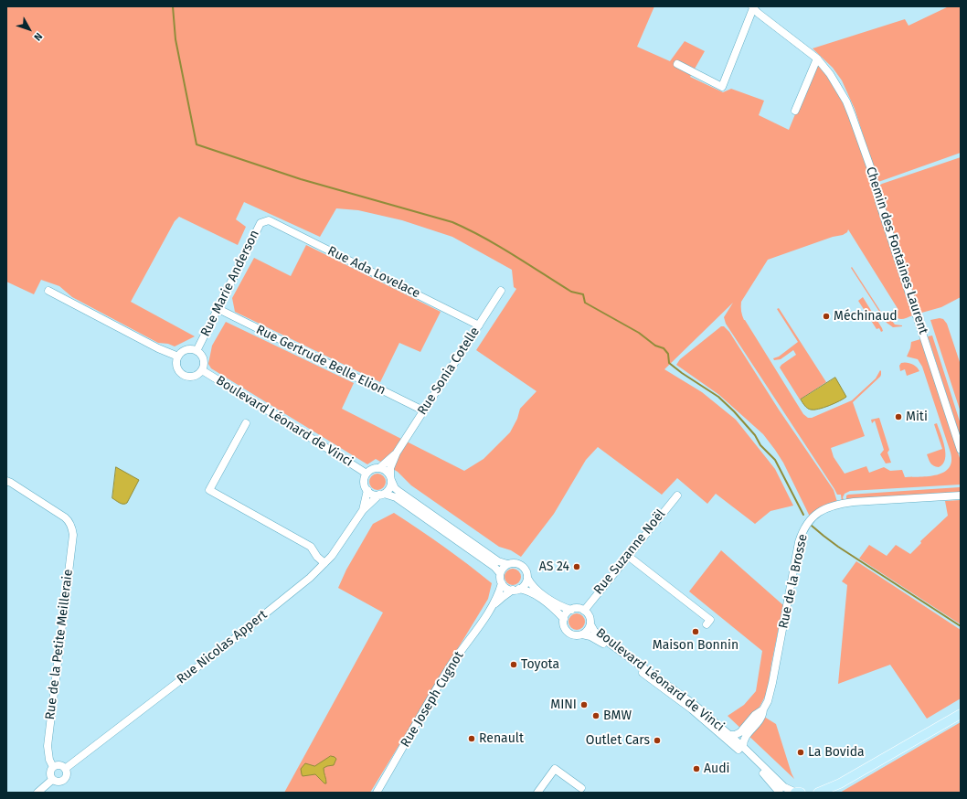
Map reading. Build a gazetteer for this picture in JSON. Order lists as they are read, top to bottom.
{
  "streets": {
    "street": [
      "Chemin des Fontaines Laurent",
      "Rue Ada Lovelace",
      "Rue Marie Anderson",
      "Rue Gertrude Belle Elion",
      "Rue Sonia Cotelle",
      "Boulevard Léonard de Vinci",
      "Rue Suzanne Noël",
      "Rue de la Brosse",
      "Rue de la Petite Meilleraie",
      "Rue Nicolas Appert",
      "Rue Joseph Cugnot"
    ]
  },
  "crossings": [
    ["Rue Ada Lovelace", "Rue Marie Anderson"],
    ["Rue Ada Lovelace", "Rue Sonia Cotelle"],
    ["Rue Marie Anderson", "Rue Gertrude Belle Elion"],
    ["Rue Marie Anderson", "Boulevard Léonard de Vinci"],
    ["Rue Gertrude Belle Elion", "Rue Sonia Cotelle"],
    ["Boulevard Léonard de Vinci", "Rue Suzanne Noël"],
    ["Boulevard Léonard de Vinci", "Rue de la Brosse"],
    ["Rue de la Petite Meilleraie", "Rue Nicolas Appert"]
  ],
  "places": [
    "Méchinaud",
    "Miti",
    "AS 24",
    "Maison Bonnin",
    "Toyota",
    "MINI",
    "BMW",
    "Renault",
    "Outlet Cars",
    "La Bovida",
    "Audi"
  ],
  "north": "bottom right"
}
